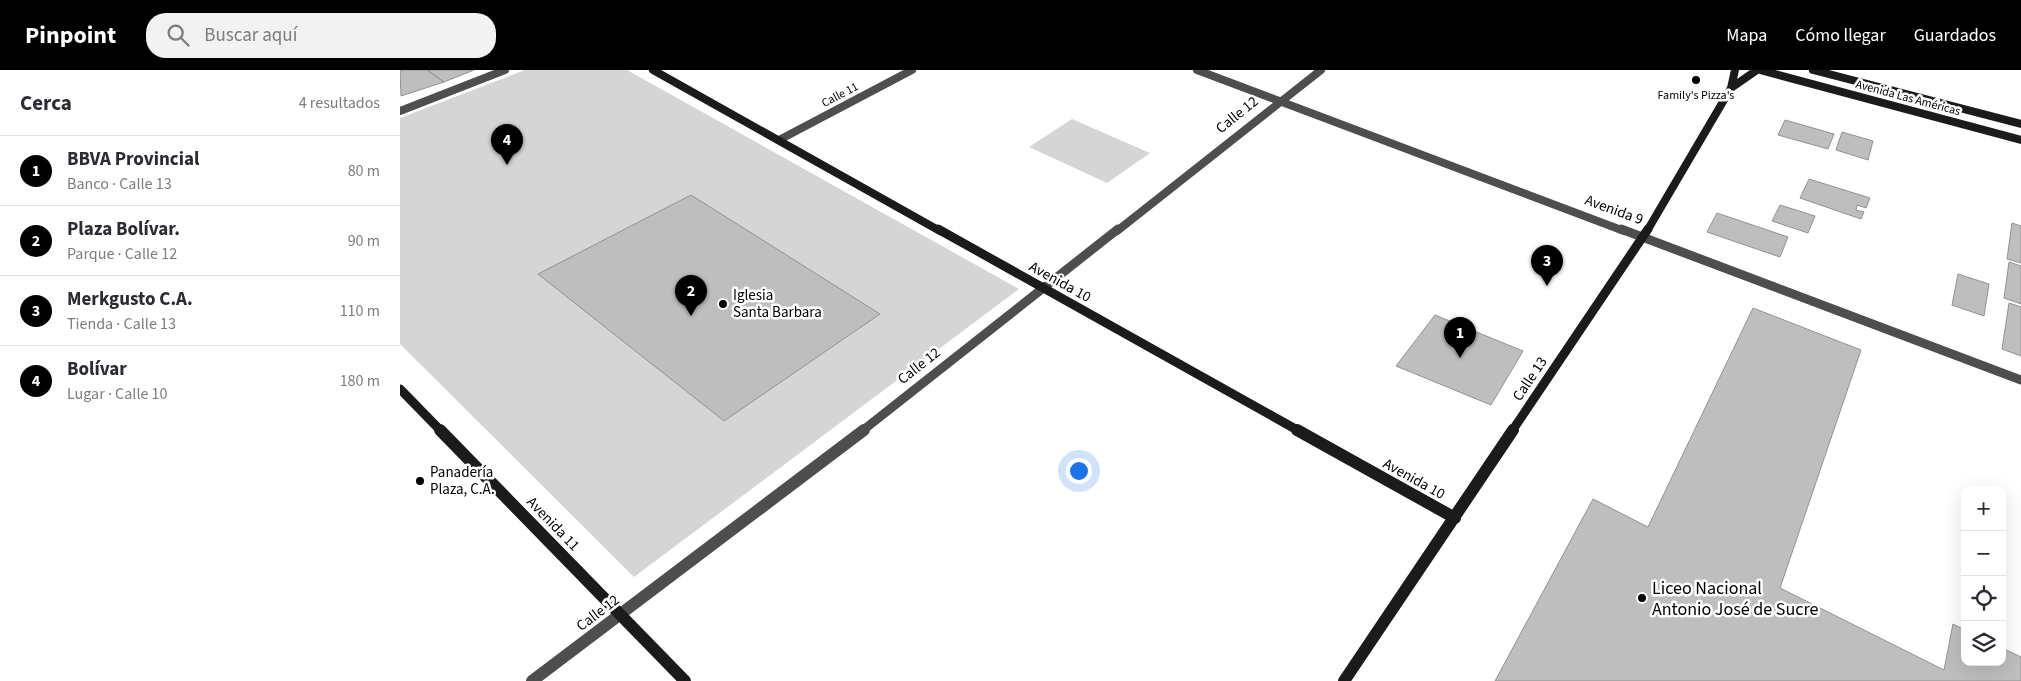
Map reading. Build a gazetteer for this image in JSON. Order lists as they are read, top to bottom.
{
  "streets": {
    "main road": [
      "Avenida Las Américas",
      "Avenida 10",
      "Calle 13",
      "Avenida 11"
    ],
    "street": ["Calle 11", "Calle 12", "Avenida 9"]
  },
  "crossings": [
    ["Calle 11", "Avenida 10"],
    ["Avenida Las Américas", "Calle 13"],
    ["Calle 12", "Avenida 9"],
    ["Calle 12", "Avenida 10"],
    ["Calle 12", "Avenida 11"],
    ["Avenida 9", "Calle 13"],
    ["Avenida 10", "Calle 13"]
  ],
  "places": [
    "Family's Pizza's",
    "Iglesia Santa Barbara",
    "Panadería Plaza, C.A.",
    "Liceo Nacional Antonio José de Sucre"
  ],
  "page": {
    "header": "Pinpoint",
    "search": "Buscar aquí",
    "nav": ["Mapa", "Cómo llegar", "Guardados"],
    "heading": ["Cerca", "4 resultados"],
    "pins": [
      "4",
      "3",
      "2",
      "1"
    ],
    "list": [
      {
        "mark": "1",
        "name": "BBVA Provincial",
        "note": "Banco · Calle 13",
        "value": "80 m"
      },
      {
        "mark": "2",
        "name": "Plaza Bolívar.",
        "note": "Parque · Calle 12",
        "value": "90 m"
      },
      {
        "mark": "3",
        "name": "Merkgusto C.A.",
        "note": "Tienda · Calle 13",
        "value": "110 m"
      },
      {
        "mark": "4",
        "name": "Bolívar",
        "note": "Lugar · Calle 10",
        "value": "180 m"
      }
    ],
    "map_buttons": ["+", "−"]
  }
}
